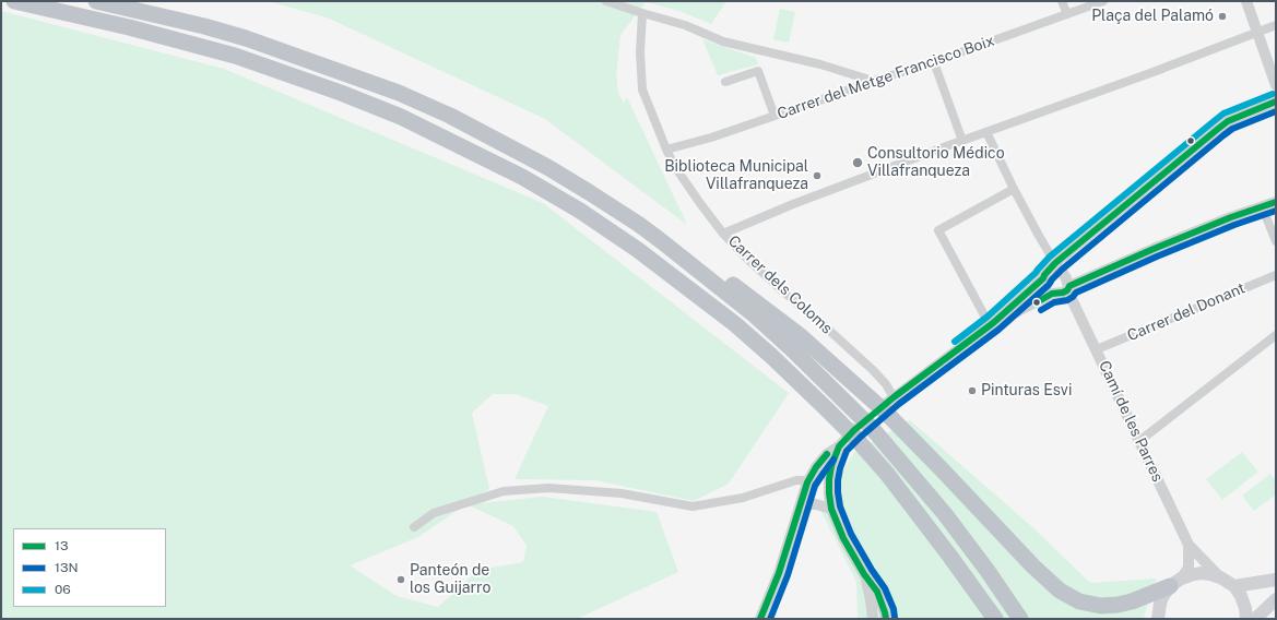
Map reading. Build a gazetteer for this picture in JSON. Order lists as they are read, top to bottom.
{
  "streets": {
    "street": [
      "Carrer del Metge Francisco Boix",
      "Carrer dels Coloms",
      "Carrer del Donant",
      "Camí de les Parres"
    ]
  },
  "crossings": [
    ["Carrer del Metge Francisco Boix", "Carrer dels Coloms"],
    ["Carrer del Donant", "Camí de les Parres"]
  ],
  "places": [
    "Plaça del Palamó",
    "Consultorio Médico Villafranqueza",
    "Biblioteca Municipal Villafranqueza",
    "Pinturas Esvi",
    "Panteón de los Guijarro"
  ],
  "lines": ["transit line 06", "transit line 13", "transit line 13N"],
  "legend": ["13", "13N", "06"]
}
